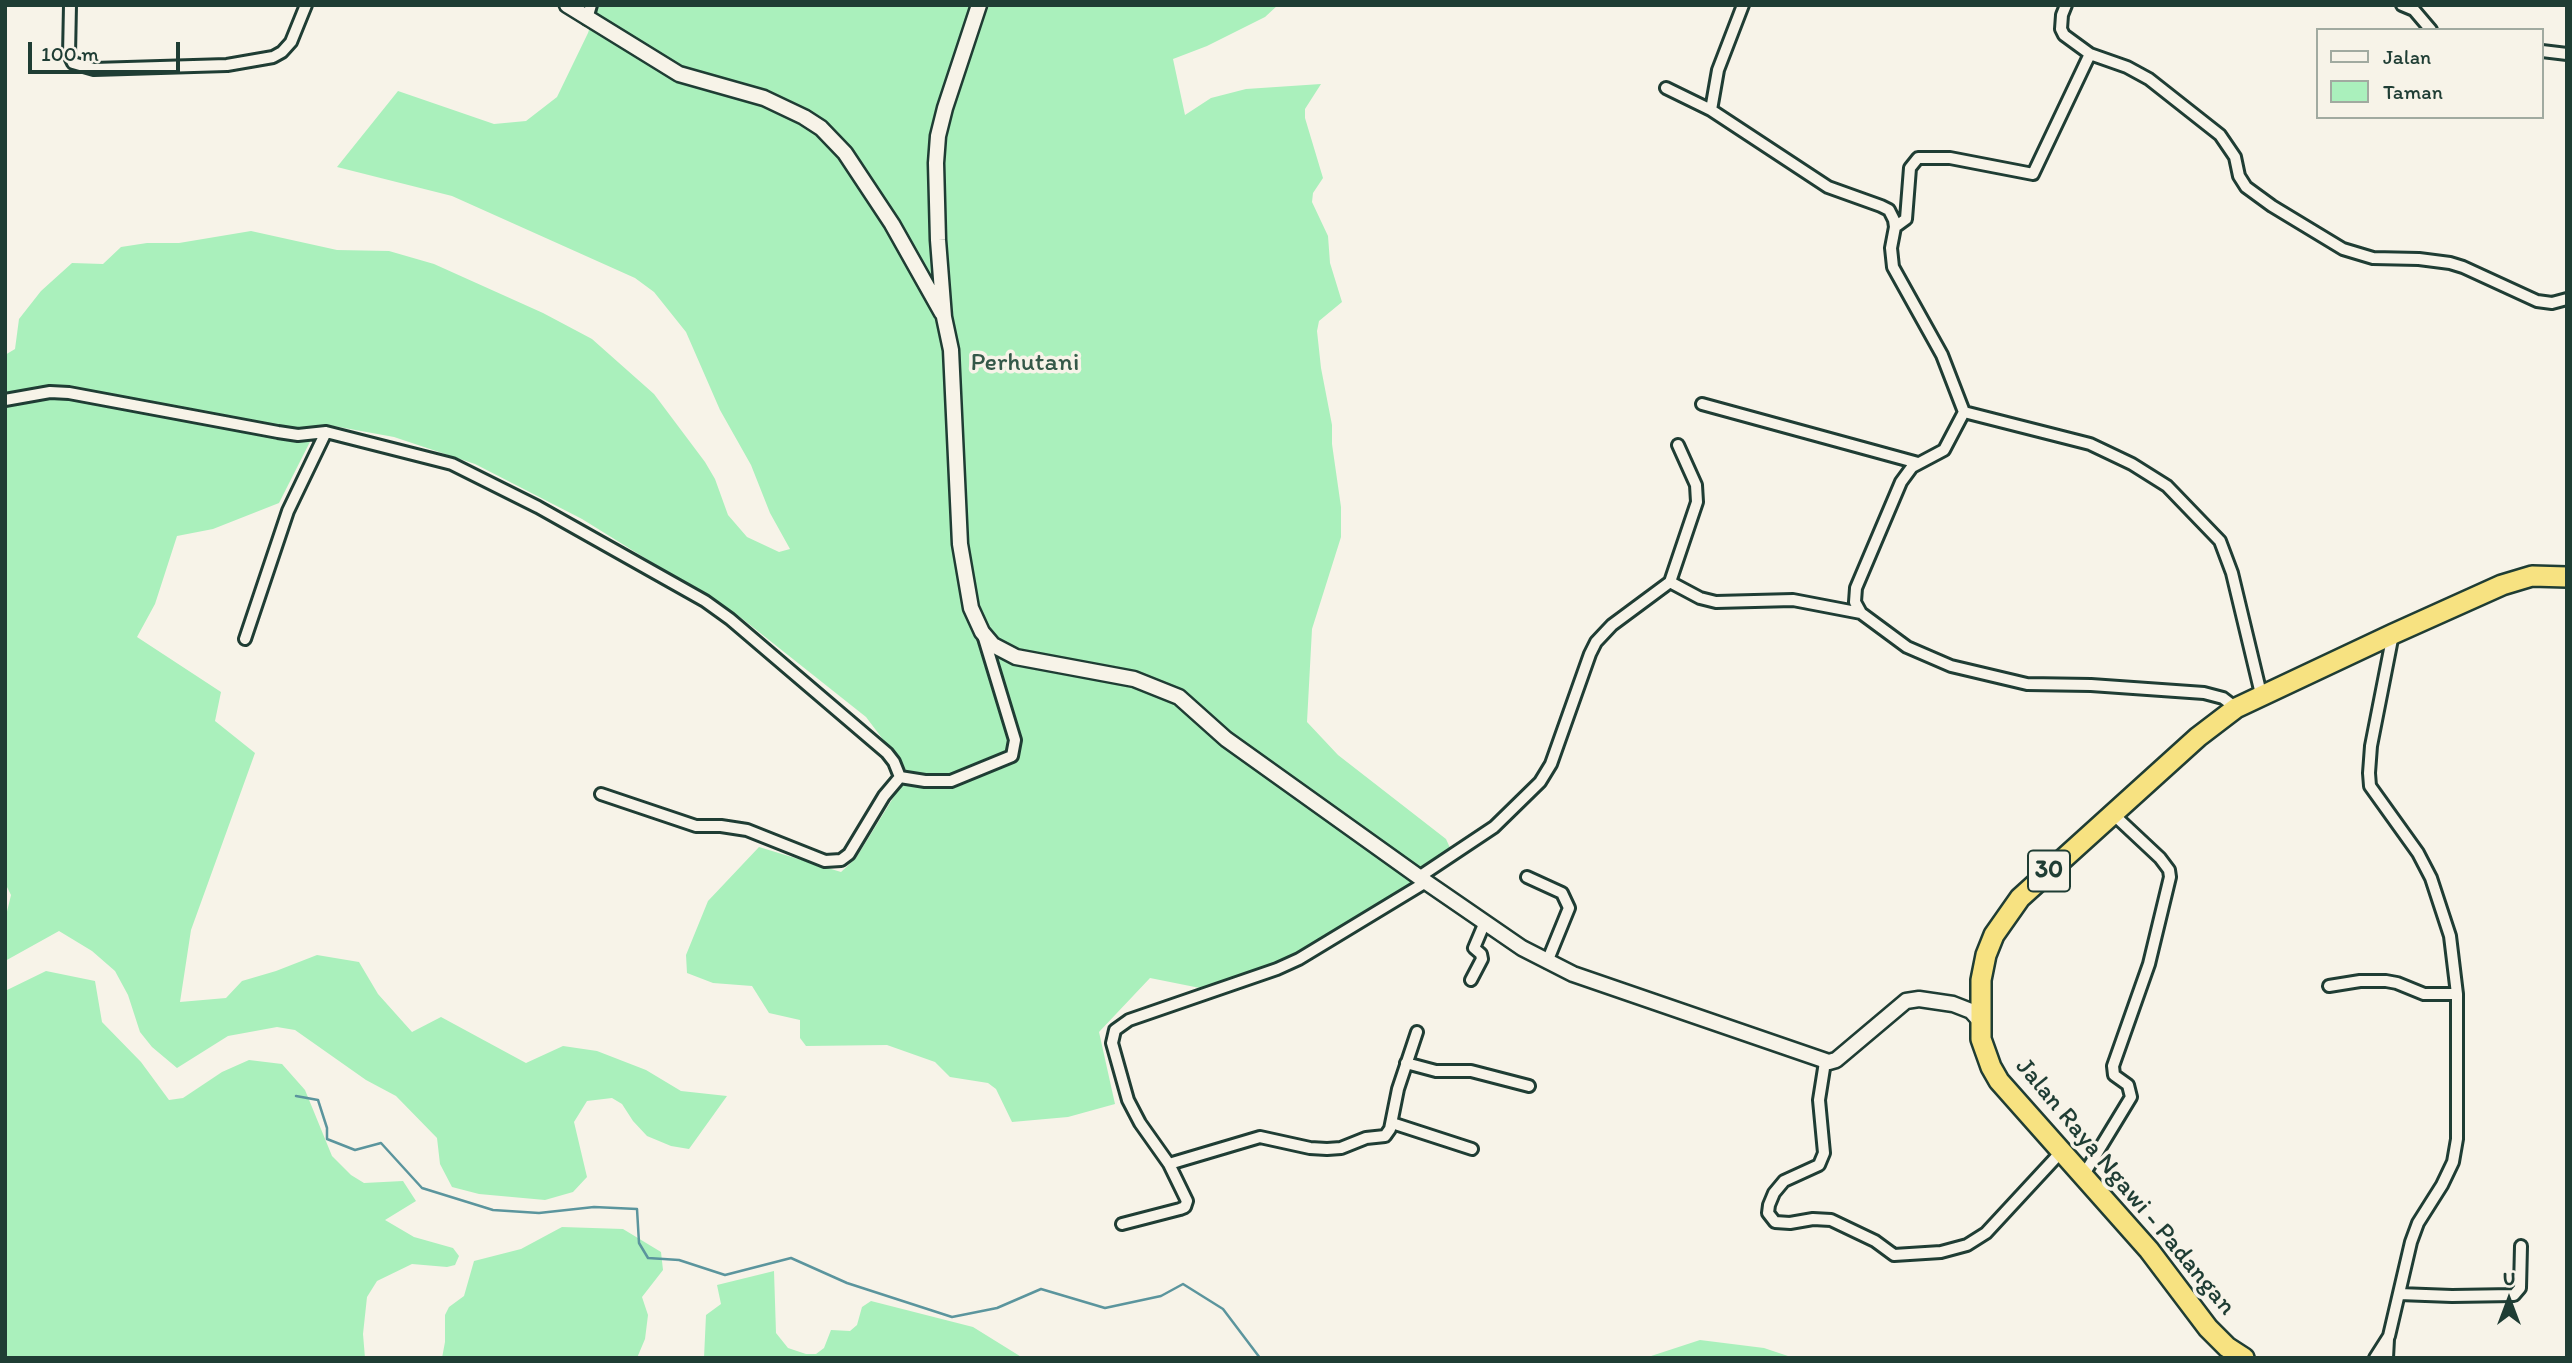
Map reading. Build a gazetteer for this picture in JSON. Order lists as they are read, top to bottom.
{
  "streets": {
    "highway": ["30", "Jalan Raya Ngawi - Padangan"]
  },
  "parks": ["Perhutani"],
  "legend": ["Jalan", "Taman"],
  "scale_bar": "100 m",
  "north": "top"
}
